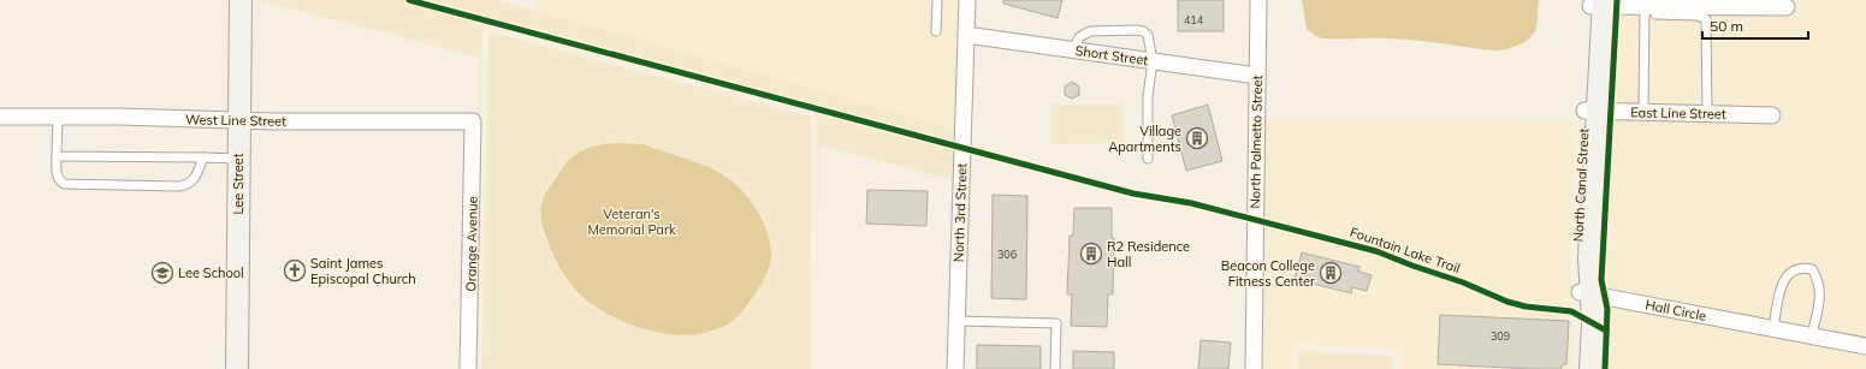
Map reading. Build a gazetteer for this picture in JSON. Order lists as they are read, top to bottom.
{
  "streets": {
    "street": [
      "Short Street",
      "East Line Street",
      "West Line Street",
      "North Palmetto Street",
      "Lee Street",
      "North Canal Street",
      "North 3rd Street",
      "Orange Avenue",
      "Hall Circle"
    ],
    "cycle path": ["Fountain Lake Trail"]
  },
  "crossings": [
    ["Short Street", "North Palmetto Street"],
    ["Short Street", "North 3rd Street"],
    ["East Line Street", "North Canal Street"],
    ["West Line Street", "Lee Street"],
    ["West Line Street", "Orange Avenue"],
    ["North Canal Street", "Hall Circle"]
  ],
  "parks": ["Veteran's Memorial Park"],
  "places": {
    "building": ["Village Apartments", "R2 Residence Hall", "Beacon College Fitness Center"],
    "church": ["Saint James Episcopal Church"],
    "school or university": ["Lee School"]
  },
  "house_numbers": ["414", "306", "309"],
  "scale_bar": "50 m"
}
